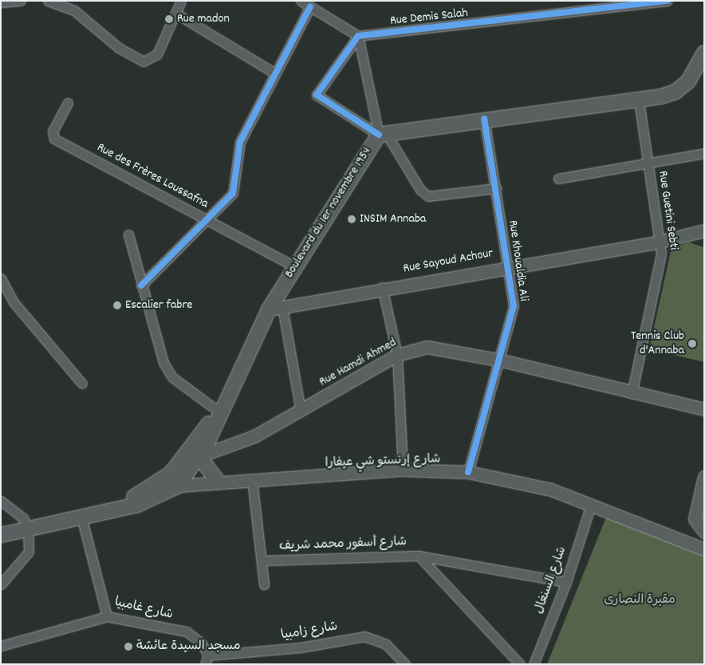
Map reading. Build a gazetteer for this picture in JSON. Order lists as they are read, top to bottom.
{
  "streets": {
    "main road": [
      "Boulevard du 1er novembre 1954",
      "Rue Sayoud Achour",
      "Rue Hamdi Ahmed",
      "شارع إرنستو شي عيفارا"
    ],
    "street": [
      "Rue Demis Salah",
      "Rue des Frères Loussafna",
      "Rue Guetini Sebti",
      "Rue Khoualdia Ali",
      "شارع أسفور محمد شريف",
      "شارع السنغال",
      "شارع غامبيا",
      "شارع زامبيا"
    ]
  },
  "crossings": [
    ["Rue des Frères Loussafna", "Boulevard du 1er novembre 1954"],
    ["Rue Guetini Sebti", "Rue Sayoud Achour"],
    ["Rue Guetini Sebti", "Rue Hamdi Ahmed"],
    ["Boulevard du 1er novembre 1954", "Rue Sayoud Achour"],
    ["Rue Khoualdia Ali", "Rue Sayoud Achour"],
    ["Rue Khoualdia Ali", "Rue Hamdi Ahmed"],
    ["Rue Khoualdia Ali", "شارع إرنستو شي عيفارا"],
    ["شارع إرنستو شي عيفارا", "شارع السنغال"],
    ["شارع أسفور محمد شريف", "شارع السنغال"],
    ["شارع غامبيا", "شارع زامبيا"]
  ],
  "parks": ["مقبرة النصارى"],
  "places": [
    "Rue madon",
    "INSIM Annaba",
    "Escalier fabre",
    "Tennis Club d'Annaba",
    "مسجد السيدة عائشة"
  ]
}
